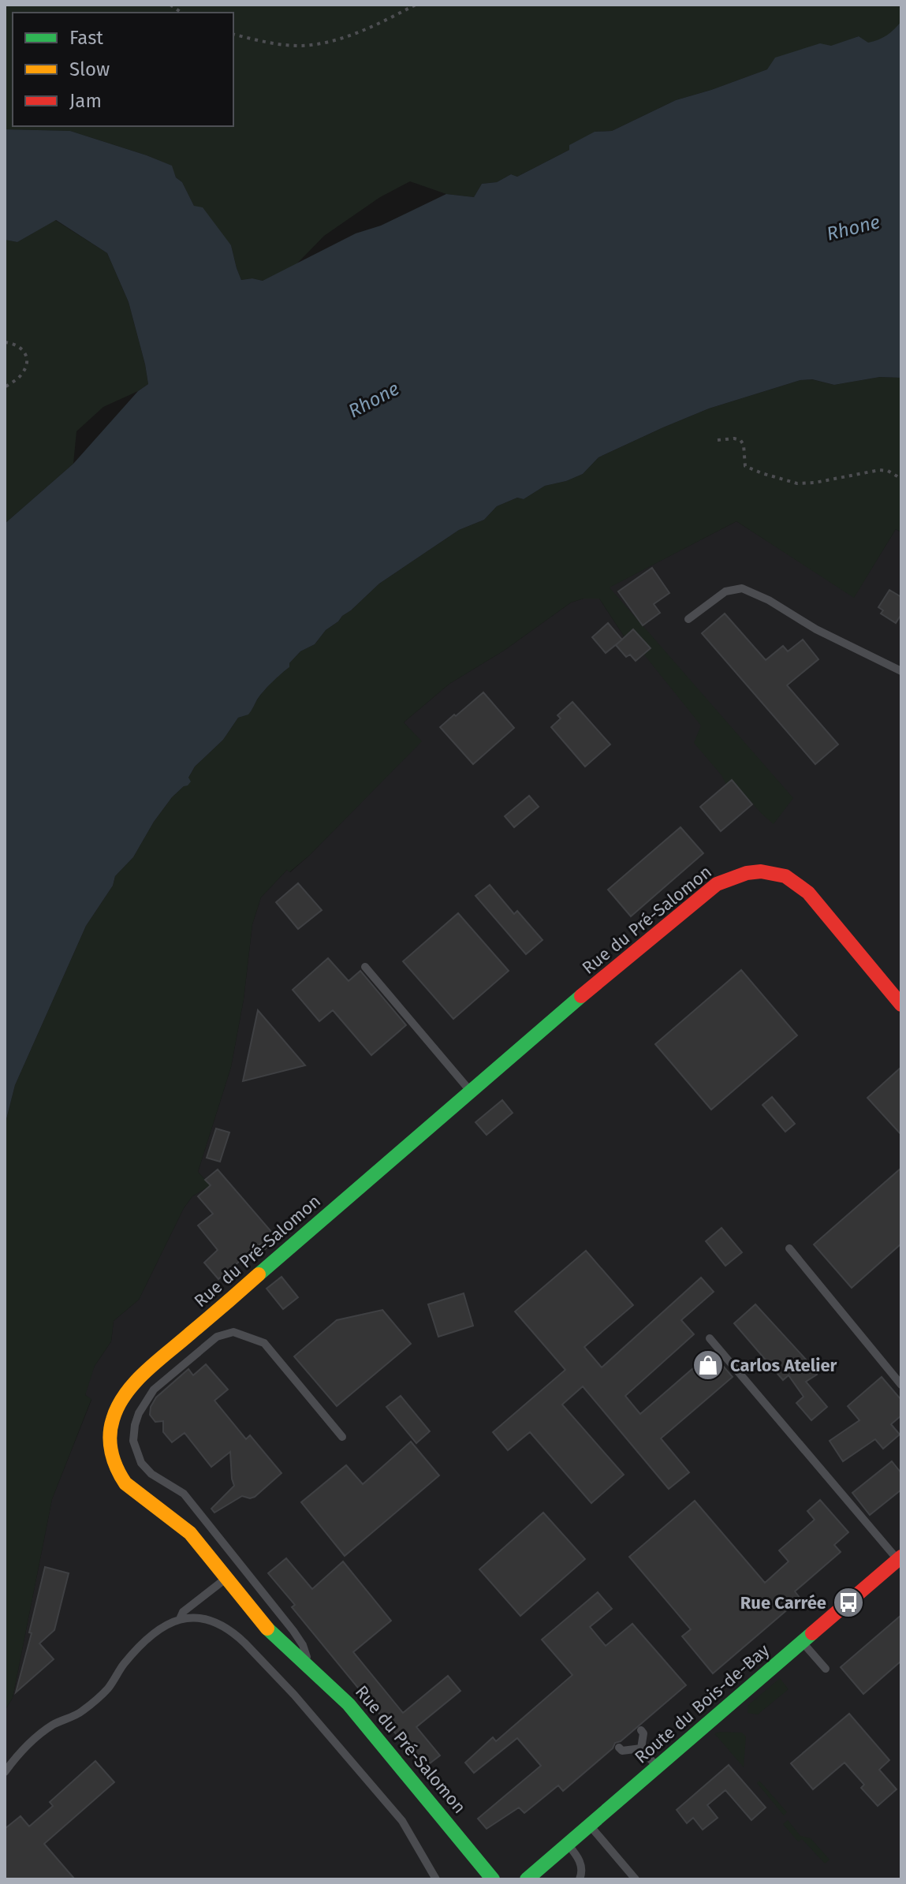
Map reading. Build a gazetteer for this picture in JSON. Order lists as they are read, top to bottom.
{
  "streets": {
    "street": ["Rue du Pré-Salomon", "Route du Bois-de-Bay"]
  },
  "water": ["Rhone"],
  "places": {
    "shop": ["Carlos Atelier"],
    "bus stop": ["Rue Carrée"]
  },
  "legend": ["Fast", "Slow", "Jam"]
}
